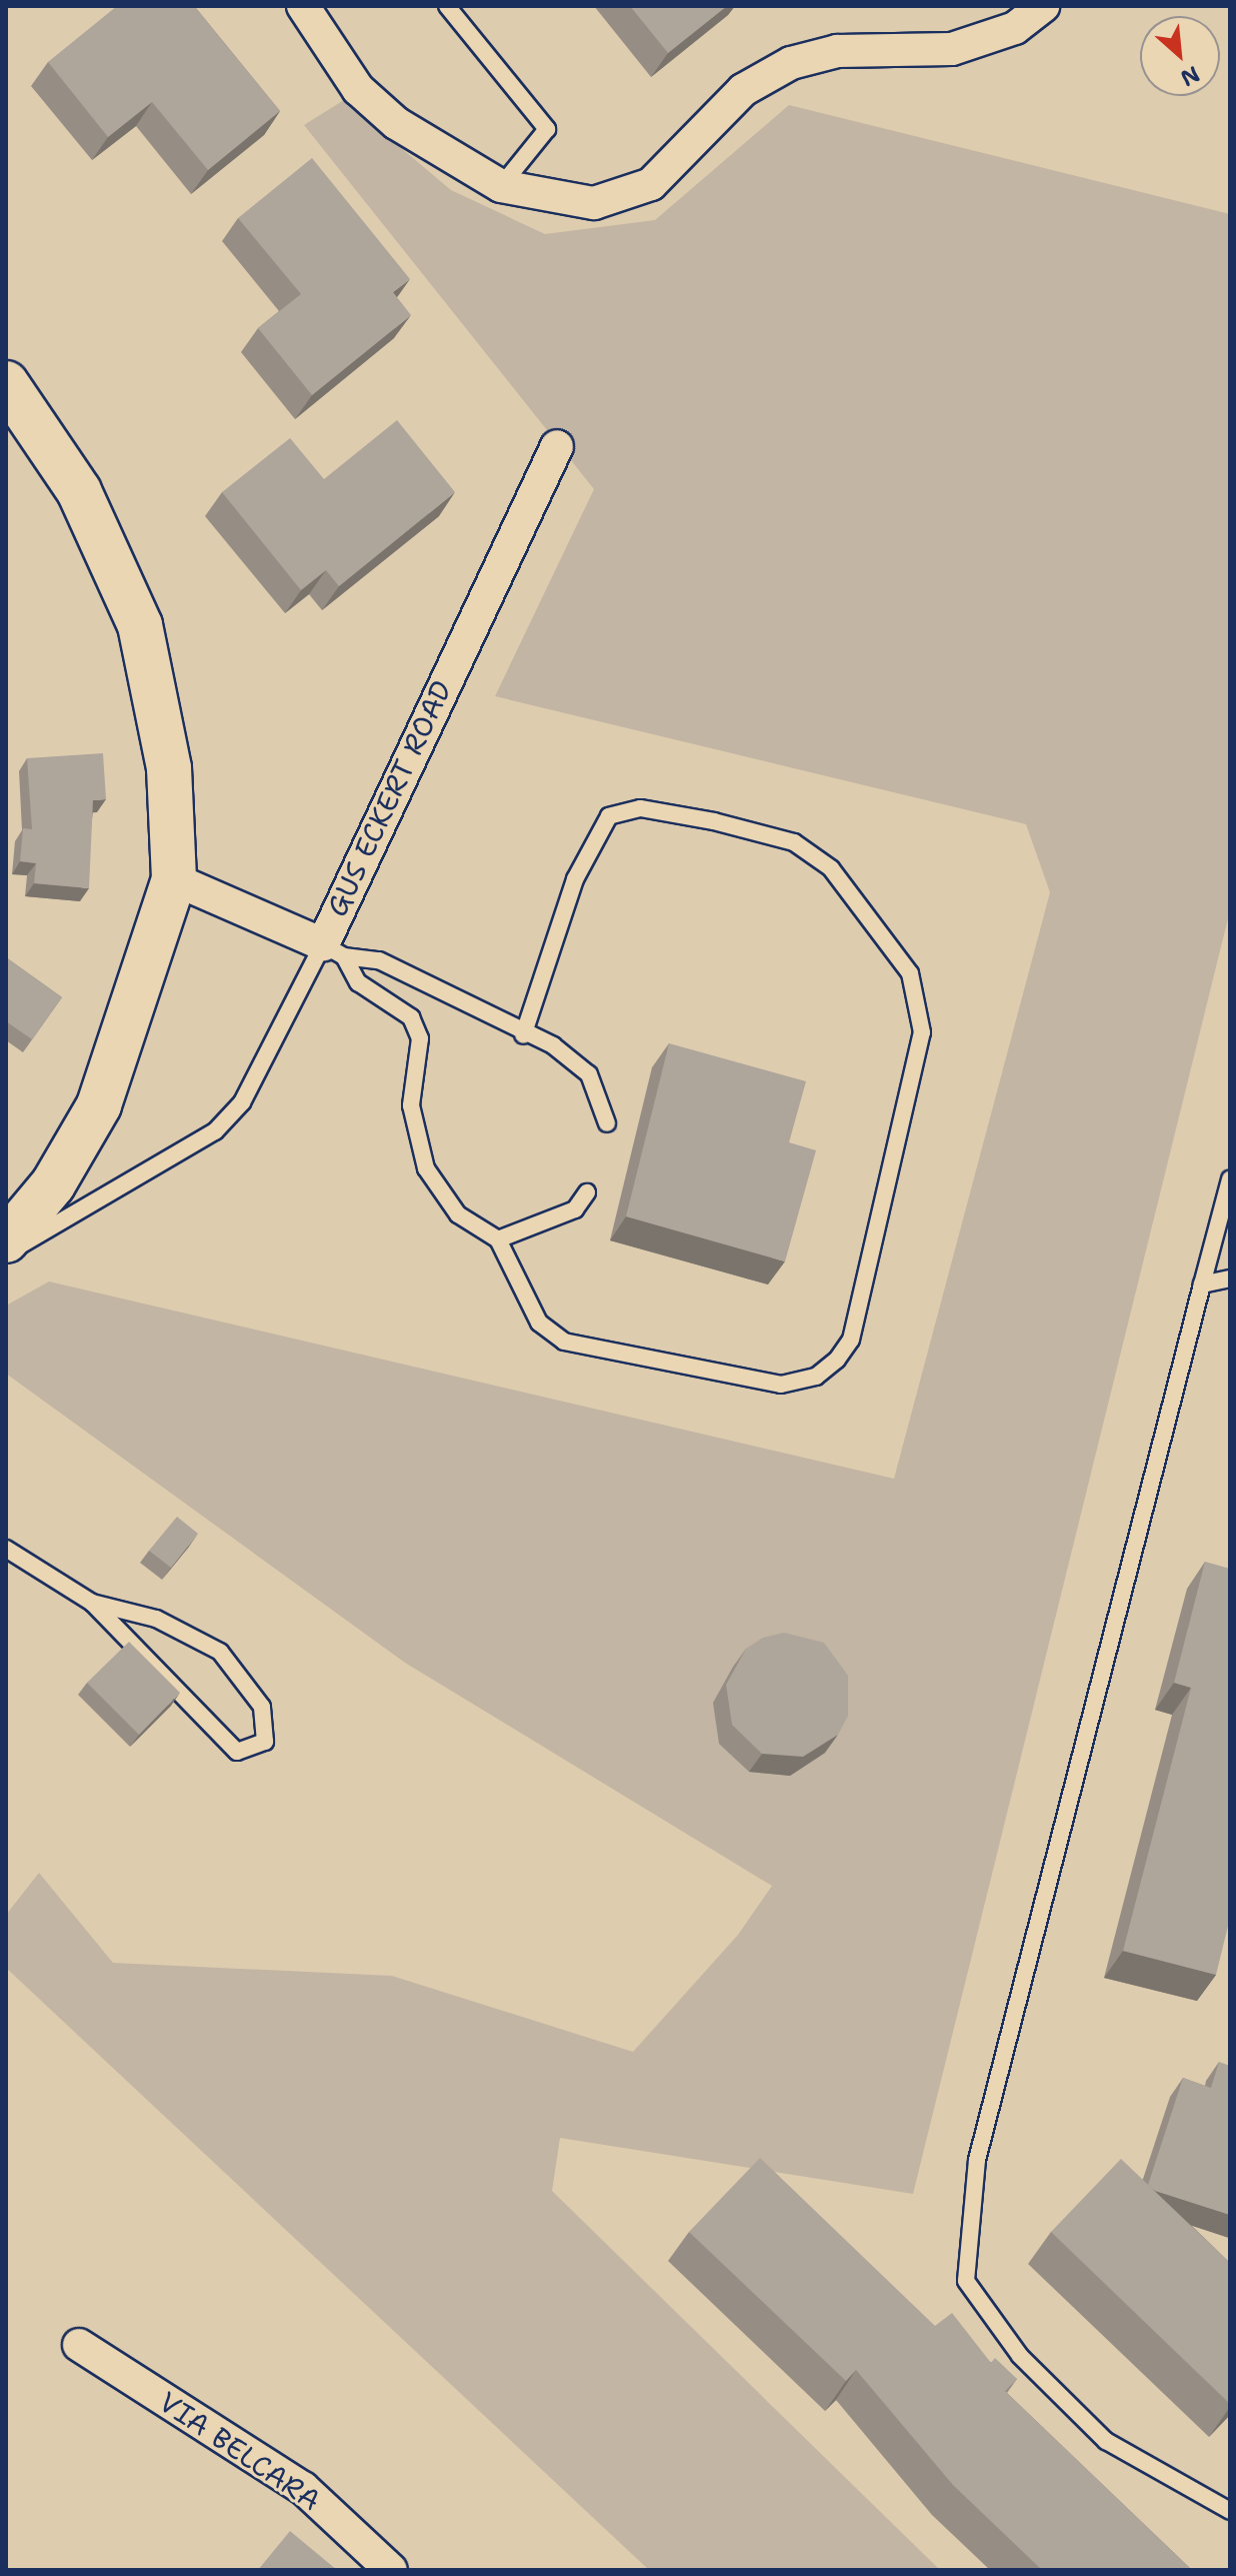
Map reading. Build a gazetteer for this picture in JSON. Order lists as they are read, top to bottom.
{
  "streets": {
    "street": ["GUS ECKERT ROAD", "VIA BELCARA"]
  },
  "north": "bottom right"
}
